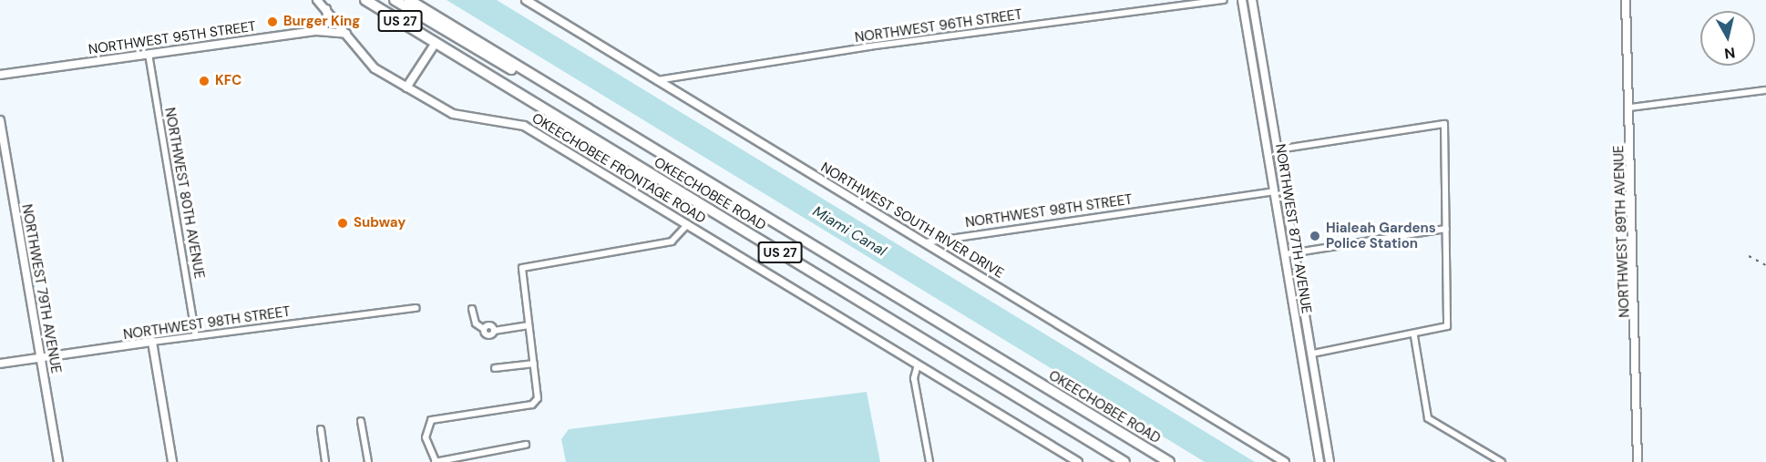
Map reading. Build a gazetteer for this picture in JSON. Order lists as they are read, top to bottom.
{
  "streets": {
    "highway": ["US 27", "OKEECHOBEE ROAD"],
    "street": [
      "NORTHWEST 96TH STREET",
      "NORTHWEST 95TH STREET",
      "OKEECHOBEE FRONTAGE ROAD",
      "NORTHWEST 80TH AVENUE",
      "NORTHWEST 98TH STREET",
      "NORTHWEST SOUTH RIVER DRIVE",
      "NORTHWEST 87TH AVENUE",
      "NORTHWEST 89TH AVENUE",
      "NORTHWEST 79TH AVENUE"
    ]
  },
  "crossings": [
    ["NORTHWEST 96TH STREET", "NORTHWEST SOUTH RIVER DRIVE"],
    ["NORTHWEST 95TH STREET", "OKEECHOBEE FRONTAGE ROAD"],
    ["NORTHWEST 95TH STREET", "NORTHWEST 80TH AVENUE"],
    ["NORTHWEST 80TH AVENUE", "NORTHWEST 98TH STREET"],
    ["NORTHWEST 98TH STREET", "NORTHWEST SOUTH RIVER DRIVE"],
    ["NORTHWEST 98TH STREET", "NORTHWEST 87TH AVENUE"],
    ["NORTHWEST 98TH STREET", "NORTHWEST 79TH AVENUE"]
  ],
  "water": ["Miami Canal"],
  "places": [
    "Burger King",
    "KFC",
    "Subway",
    "Hialeah Gardens Police Station"
  ],
  "north": "bottom"
}
